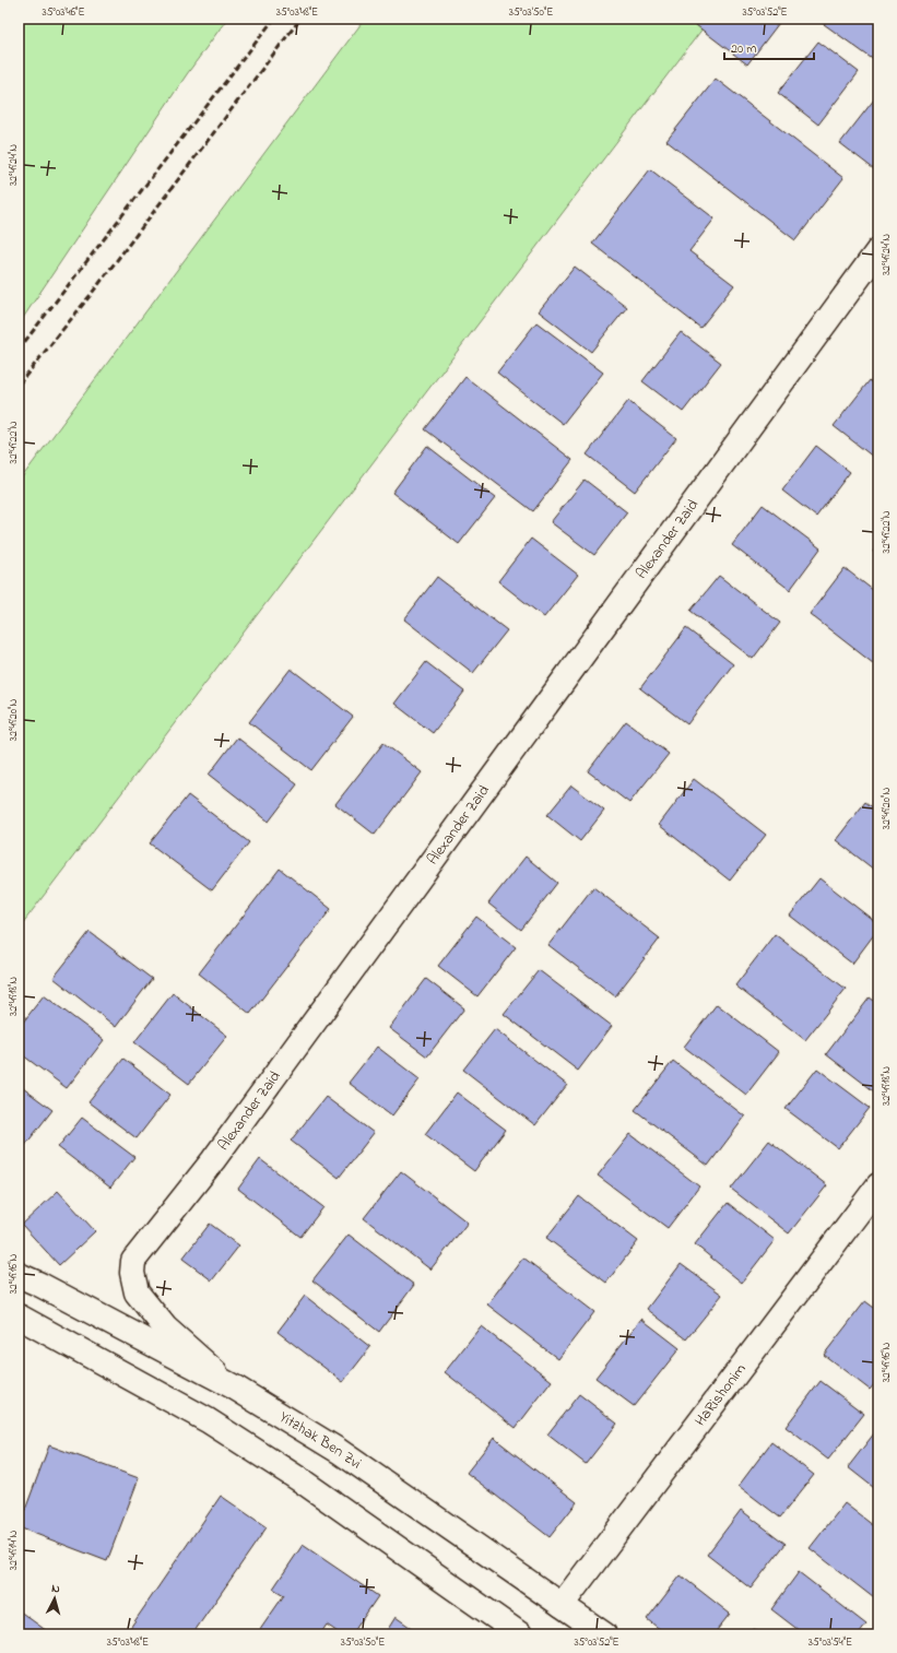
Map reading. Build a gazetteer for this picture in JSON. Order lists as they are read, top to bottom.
{
  "streets": {
    "street": ["Alexander Zaid", "HaRishonim", "Yitzhak Ben Zvi"]
  },
  "crossings": [
    ["Alexander Zaid", "Yitzhak Ben Zvi"],
    ["HaRishonim", "Yitzhak Ben Zvi"]
  ],
  "scale_bar": "20 m",
  "north": "top",
  "coordinates": [
    "35°03'46\"E",
    "35°03'48\"E",
    "35°03'50\"E",
    "35°03'52\"E",
    "32°49'24\"N",
    "32°49'22\"N",
    "32°49'20\"N",
    "32°49'18\"N",
    "32°49'16\"N",
    "32°49'14\"N",
    "35°03'54\"E"
  ]
}
